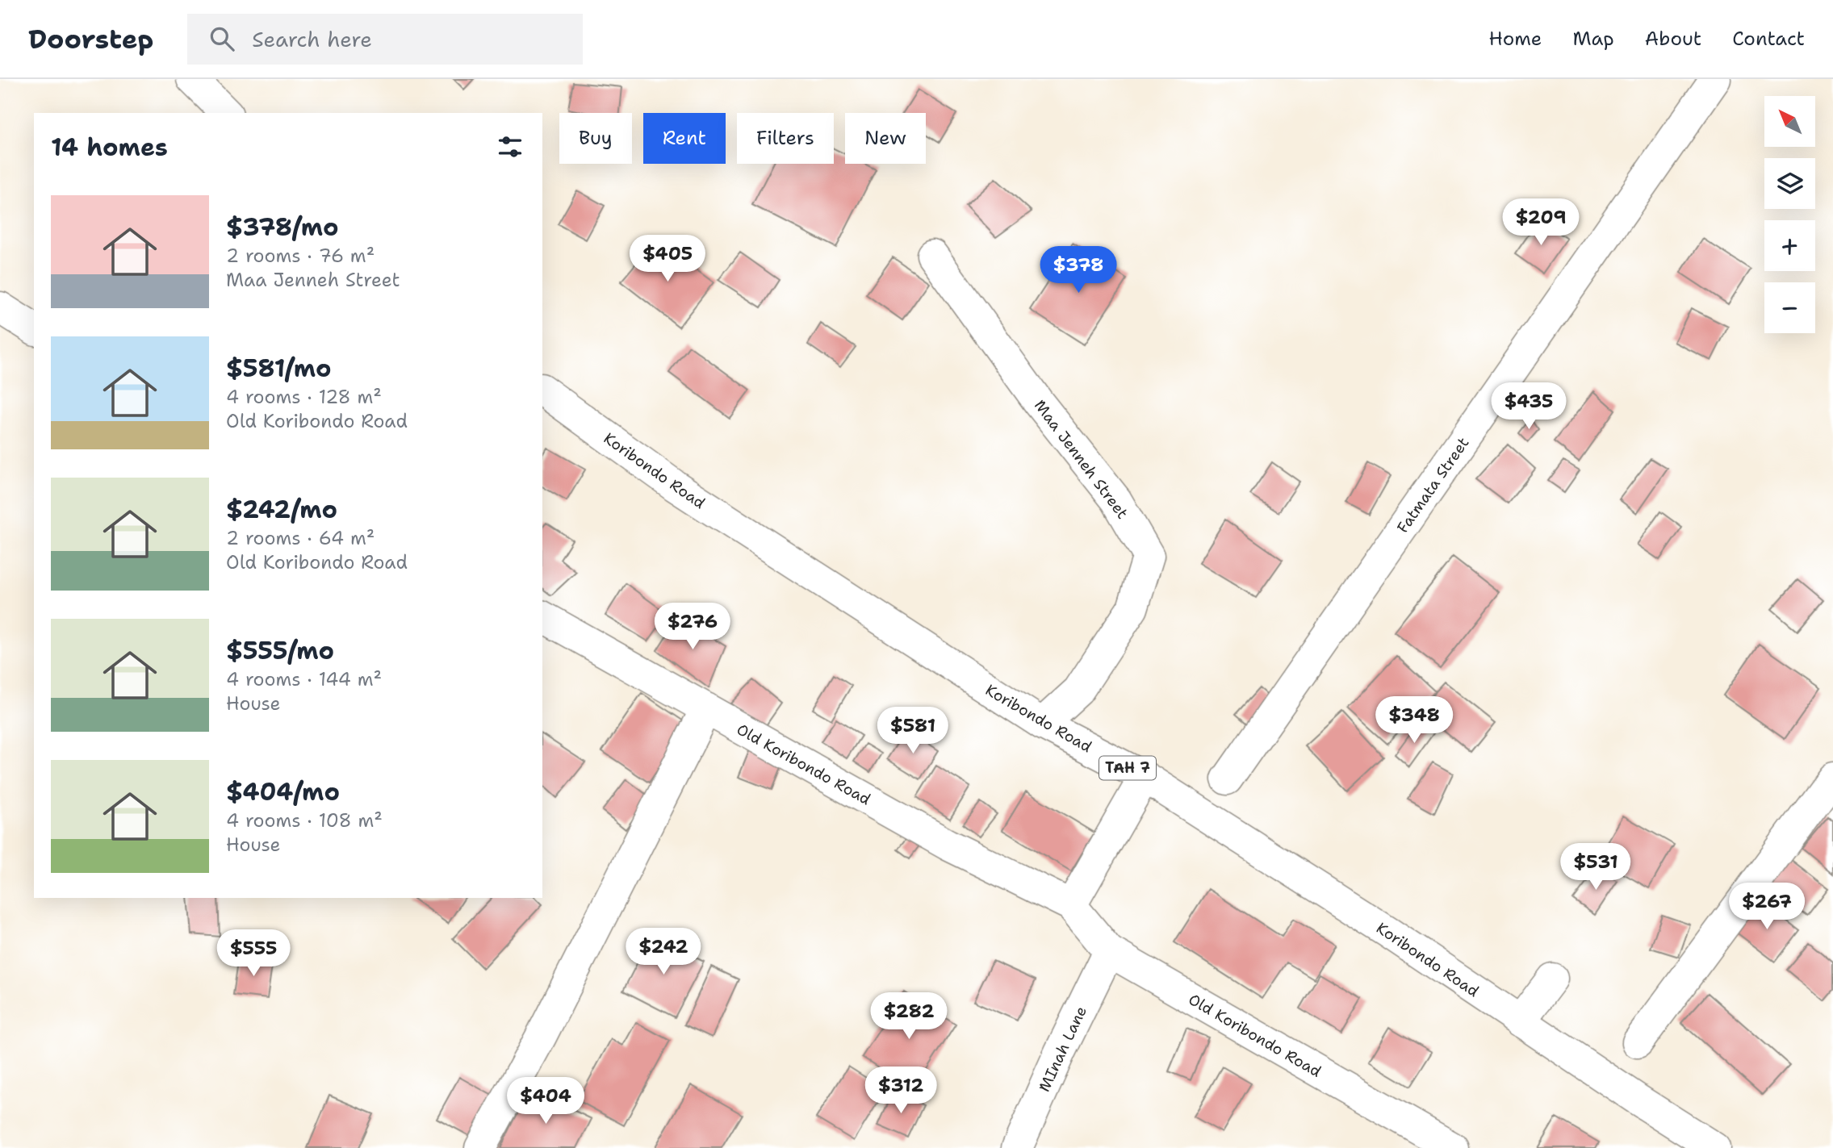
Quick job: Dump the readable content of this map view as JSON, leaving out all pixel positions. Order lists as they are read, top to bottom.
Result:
{
  "streets": {
    "main road": [
      "Maa Jenneh Street",
      "Koribondo Road",
      "Fatmata Street",
      "Old Koribondo Road",
      "TAH 7",
      "MInah Lane"
    ]
  },
  "crossings": [
    ["Maa Jenneh Street", "Koribondo Road"],
    ["Old Koribondo Road", "MInah Lane"]
  ],
  "north": "top left",
  "page": {
    "header": "Doorstep",
    "search": "Search here",
    "nav": [
      "Home",
      "Map",
      "About",
      "Contact"
    ],
    "map_buttons": ["+", "−"],
    "chip": [
      "Buy",
      "Rent",
      "Filters",
      "New"
    ],
    "heading": "14 homes",
    "list": [
      {
        "name": "$378/mo",
        "note": "2 rooms · 76 m² · Maa Jenneh Street"
      },
      {
        "name": "$581/mo",
        "note": "4 rooms · 128 m² · Old Koribondo Road"
      },
      {
        "name": "$242/mo",
        "note": "2 rooms · 64 m² · Old Koribondo Road"
      },
      {
        "name": "$555/mo",
        "note": "4 rooms · 144 m² · House"
      },
      {
        "name": "$404/mo",
        "note": "4 rooms · 108 m² · House"
      }
    ],
    "price": [
      "$209",
      "$405",
      "$378",
      "$435",
      "$276",
      "$348",
      "$581",
      "$531",
      "$267",
      "$242",
      "$555",
      "$282",
      "$312",
      "$404"
    ]
  }
}
